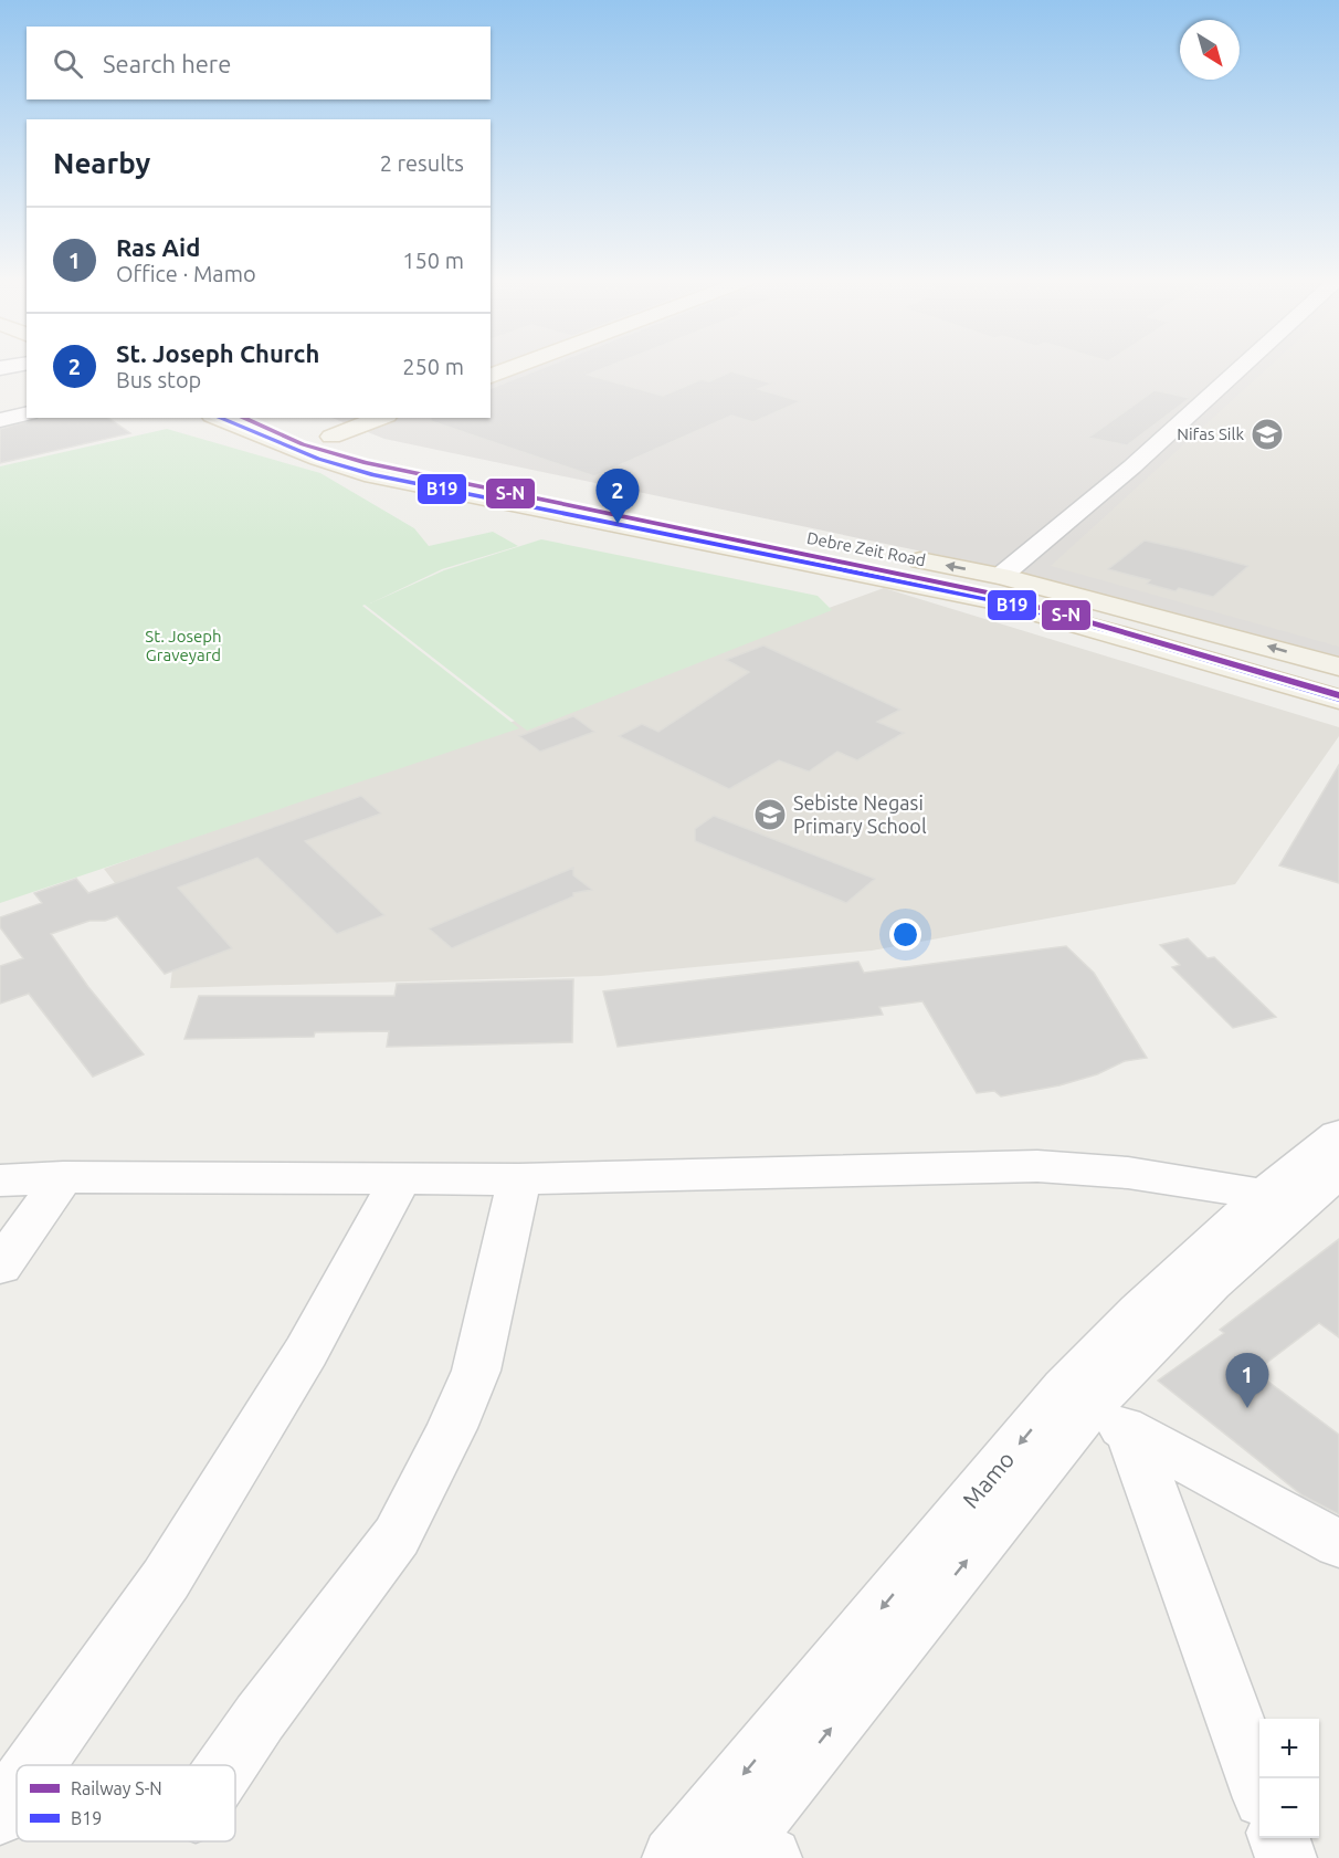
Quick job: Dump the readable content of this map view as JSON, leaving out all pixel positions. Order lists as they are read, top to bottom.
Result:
{
  "streets": {
    "main road": ["Debre Zeit Road"],
    "street": ["Mamo"]
  },
  "parks": ["St. Joseph Graveyard"],
  "places": {
    "school or university": ["Nifas Silk", "Sebiste Negasi Primary School"]
  },
  "lines": ["rail line S-N", "transit line B19"],
  "legend": ["Railway S-N", "B19"],
  "north": "bottom right",
  "page": {
    "search": "Search here",
    "heading": ["Nearby", "2 results"],
    "list": [
      {
        "mark": "1",
        "name": "Ras Aid",
        "note": "Office · Mamo",
        "value": "150 m"
      },
      {
        "mark": "2",
        "name": "St. Joseph Church",
        "note": "Bus stop",
        "value": "250 m"
      }
    ],
    "pins": ["2", "1"],
    "map_buttons": ["+", "−"]
  }
}
